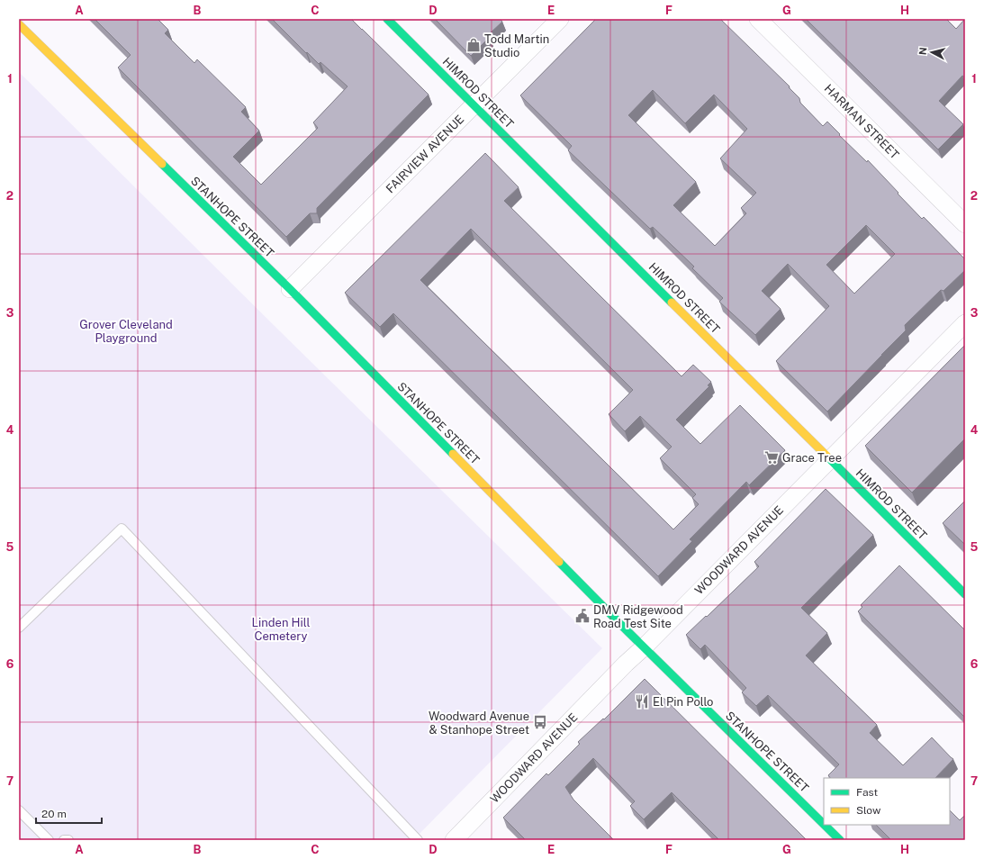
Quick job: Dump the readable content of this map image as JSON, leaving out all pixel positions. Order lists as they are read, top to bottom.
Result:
{
  "streets": {
    "street": [
      "HIMROD STREET",
      "HARMAN STREET",
      "FAIRVIEW AVENUE",
      "STANHOPE STREET",
      "WOODWARD AVENUE"
    ]
  },
  "crossings": [
    ["HIMROD STREET", "FAIRVIEW AVENUE"],
    ["HIMROD STREET", "WOODWARD AVENUE"],
    ["FAIRVIEW AVENUE", "STANHOPE STREET"],
    ["STANHOPE STREET", "WOODWARD AVENUE"]
  ],
  "parks": ["Grover Cleveland Playground", "Linden Hill Cemetery"],
  "places": {
    "shop": ["Todd Martin Studio"],
    "supermarket": ["Grace Tree"],
    "public building": ["DMV Ridgewood Road Test Site"],
    "restaurant": ["El Pin Pollo"],
    "bus stop": ["Woodward Avenue & Stanhope Street"]
  },
  "legend": ["Fast", "Slow"],
  "scale_bar": "20 m",
  "north": "left",
  "grid": {
    "columns": [
      "A",
      "B",
      "C",
      "D",
      "E",
      "F",
      "G",
      "H"
    ],
    "rows": [
      "1",
      "2",
      "3",
      "4",
      "5",
      "6",
      "7"
    ]
  }
}
